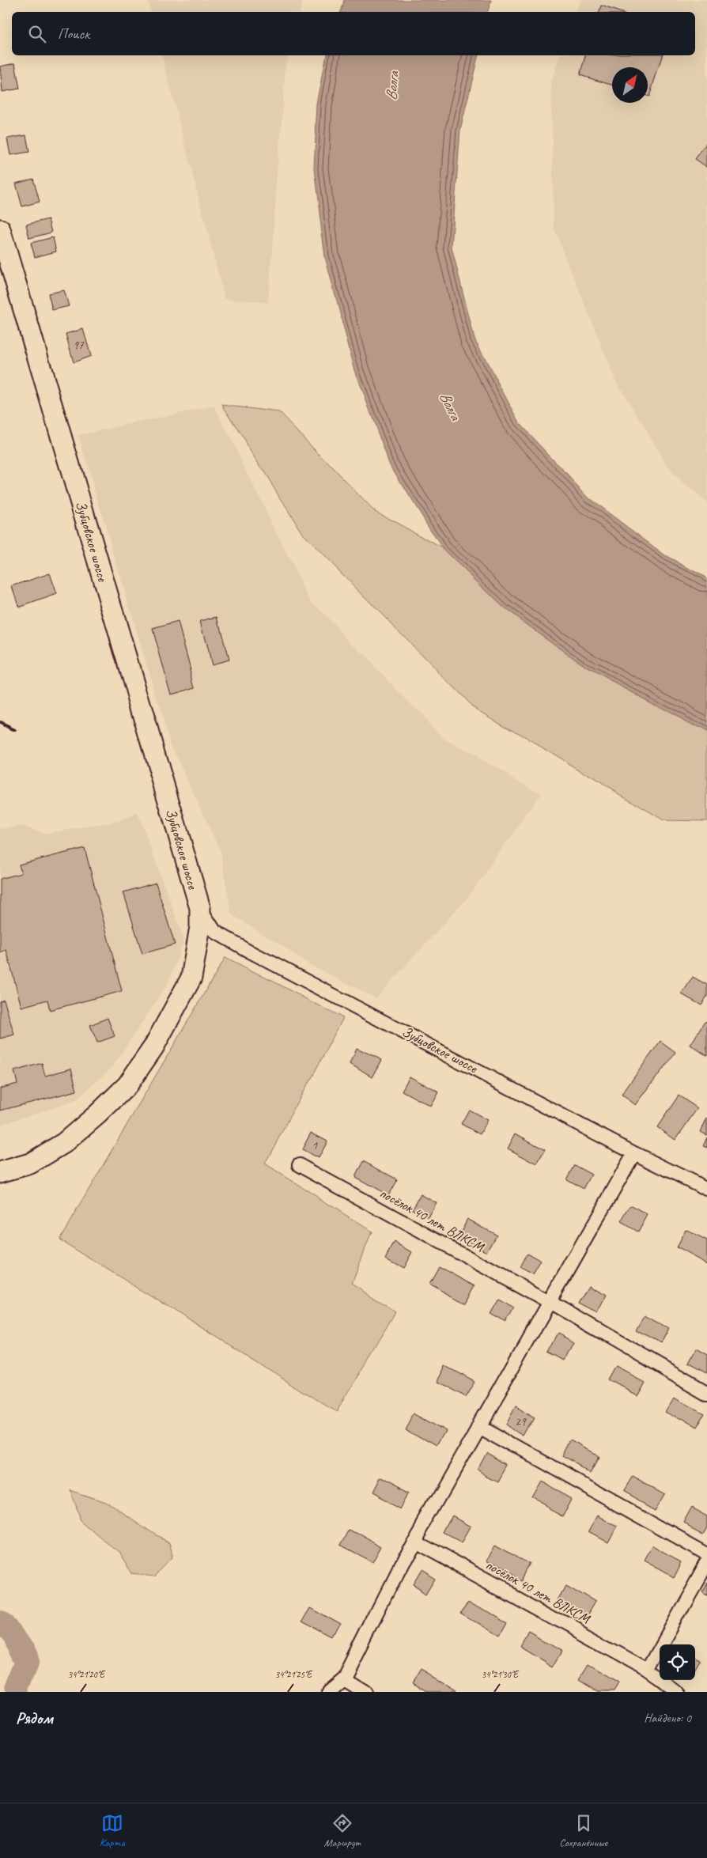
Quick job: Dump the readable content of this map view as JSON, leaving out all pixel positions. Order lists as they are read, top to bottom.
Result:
{
  "streets": {
    "main road": ["Зубцовское шоссе"],
    "street": ["посёлок 40 лет ВЛКСМ"]
  },
  "water": ["Волга"],
  "house_numbers": ["97", "1", "29"],
  "north": "top right",
  "page": {
    "search": "Поиск",
    "heading": ["Рядом", "Найдено: 0"],
    "nav": ["Карта", "Маршрут", "Сохранённые"]
  },
  "coordinates": ["34°21'20\"E", "34°21'25\"E", "34°21'30\"E"]
}
